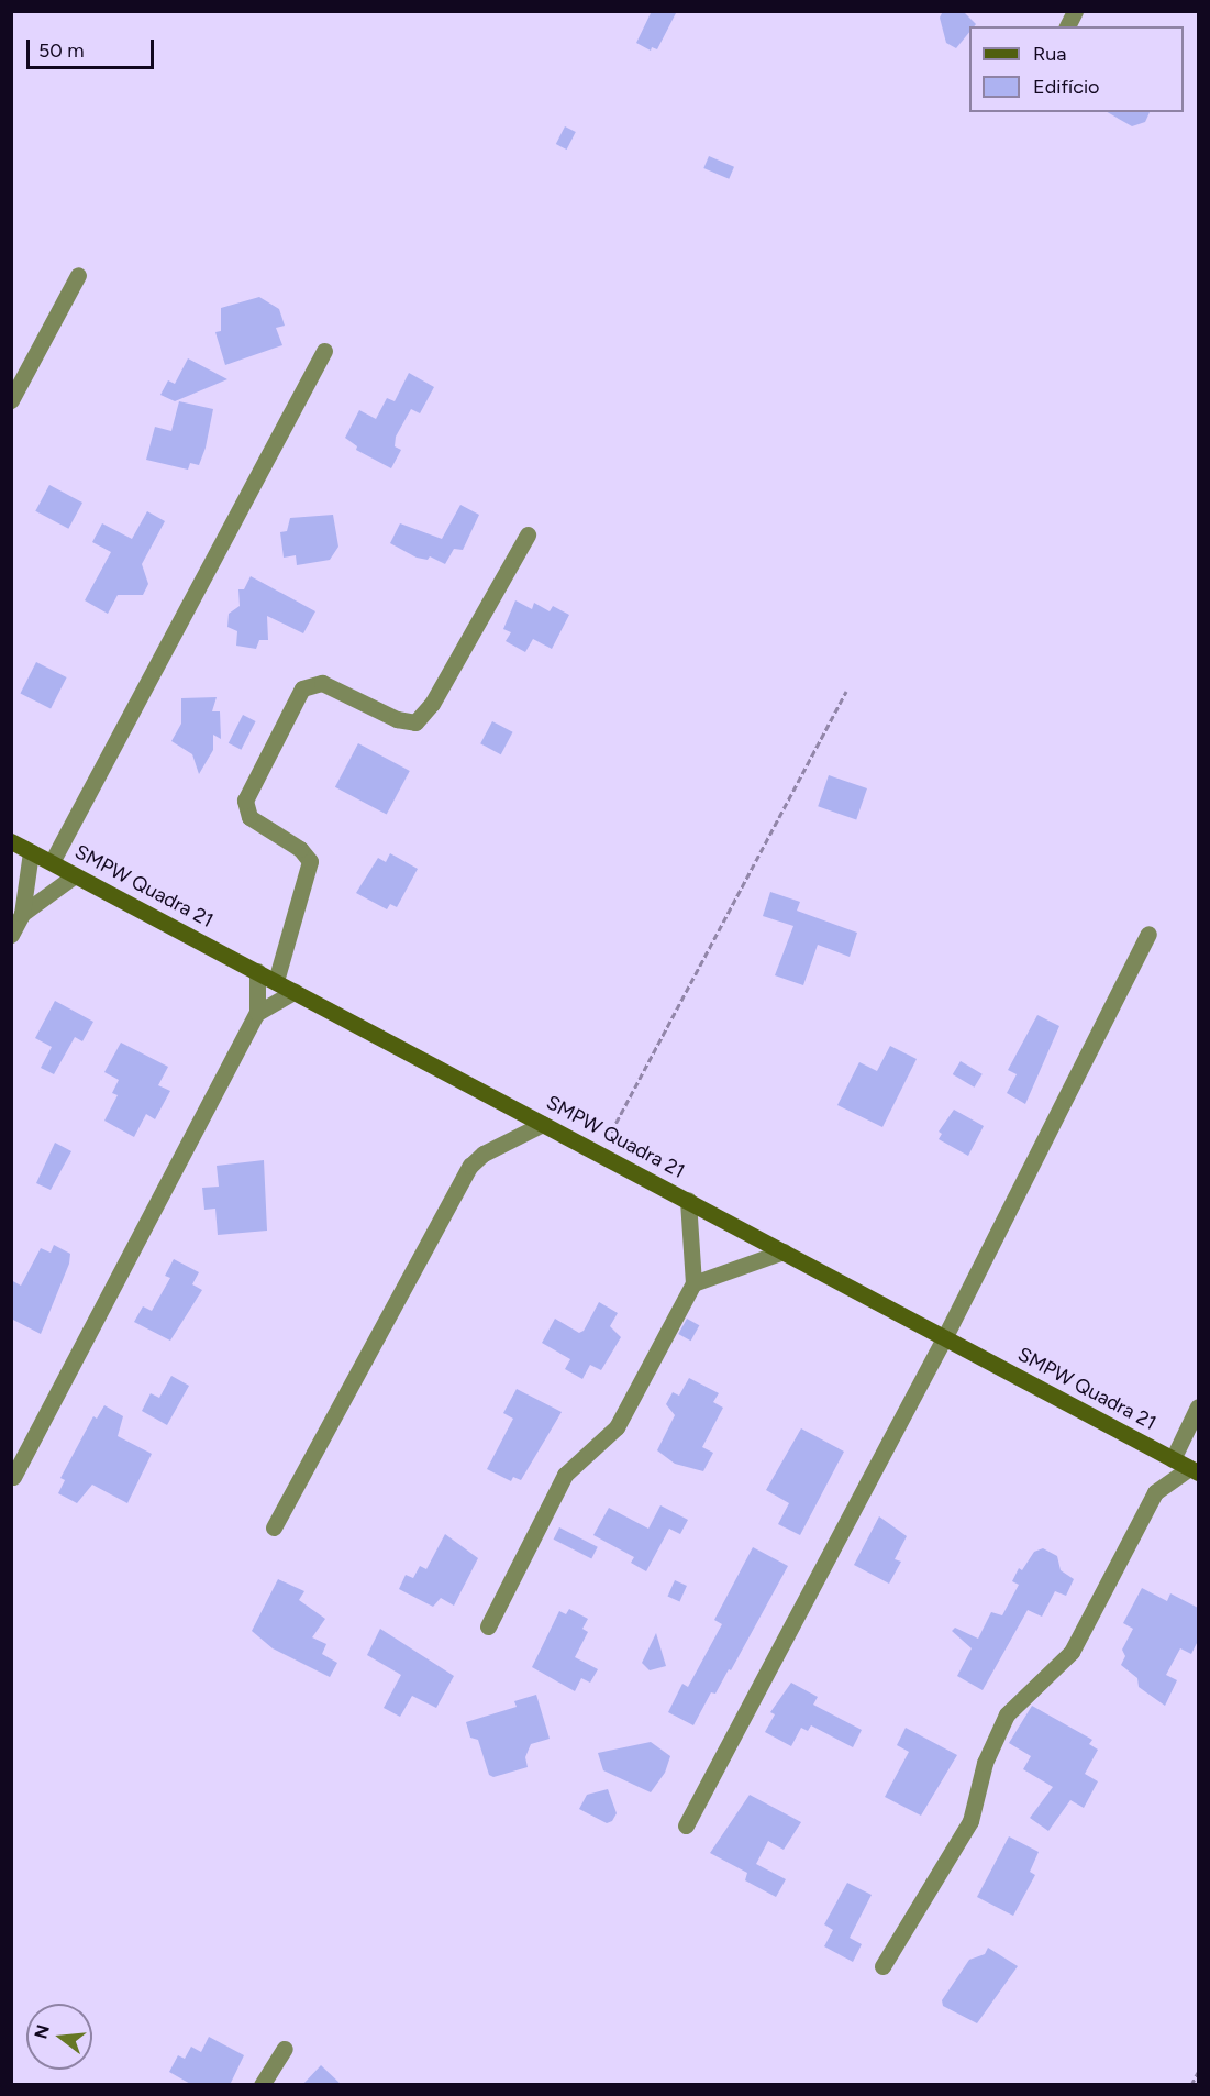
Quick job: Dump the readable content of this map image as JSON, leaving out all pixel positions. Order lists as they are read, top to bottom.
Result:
{
  "streets": {
    "street": ["SMPW Quadra 21"]
  },
  "legend": ["Rua", "Edifício"],
  "scale_bar": "50 m",
  "north": "left"
}
